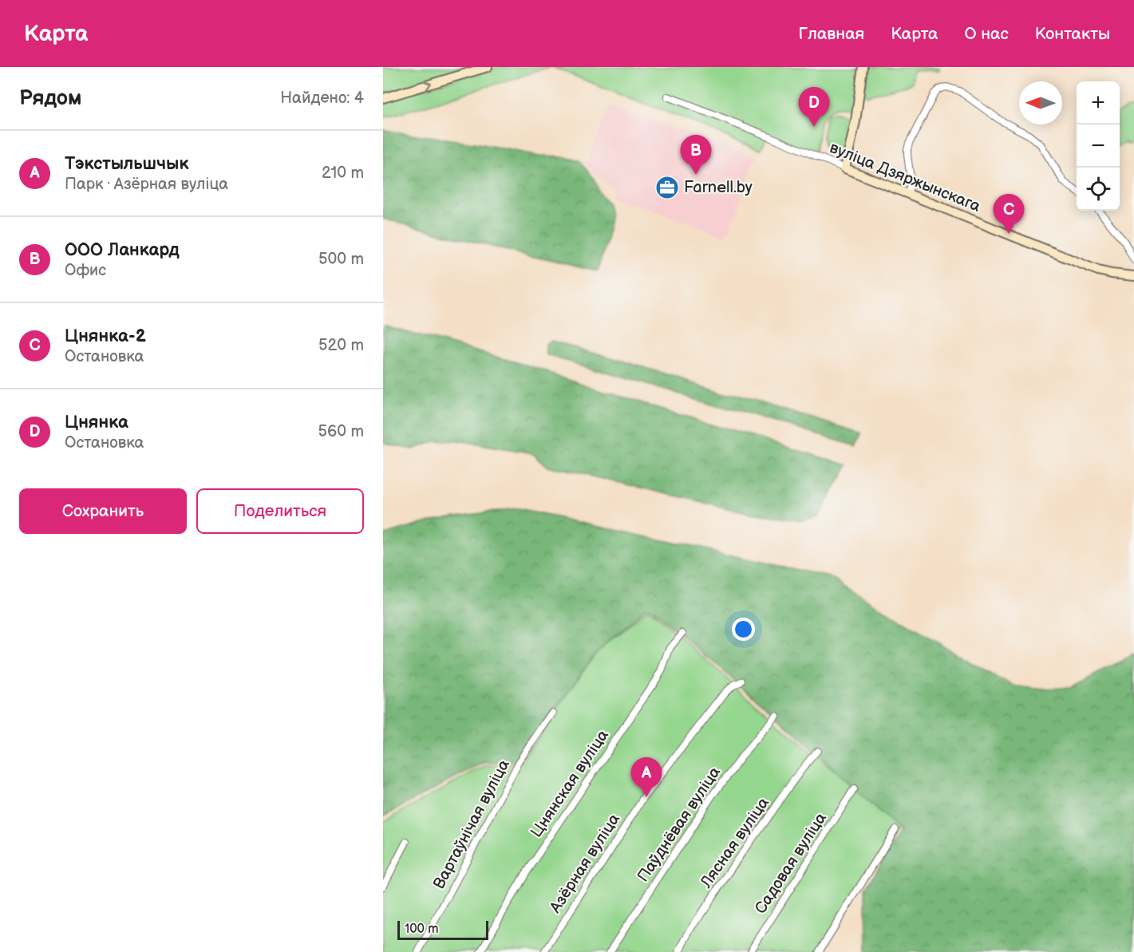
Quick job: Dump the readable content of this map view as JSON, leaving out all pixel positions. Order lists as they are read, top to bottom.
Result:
{
  "streets": {
    "main road": ["вуліца Дзяржынскага"],
    "street": [
      "Цнянская вуліца",
      "Вартаўнічая вуліца",
      "Паўднёвая вуліца",
      "Лясная вуліца",
      "Азёрная вуліца",
      "Садовая вуліца"
    ]
  },
  "places": {
    "office": ["Farnell.by"]
  },
  "scale_bar": "100 m",
  "north": "left",
  "page": {
    "header": "Карта",
    "nav": [
      "Главная",
      "Карта",
      "О нас",
      "Контакты"
    ],
    "heading": ["Рядом", "Найдено: 4"],
    "map_buttons": ["+", "−"],
    "pins": [
      "D",
      "B",
      "C",
      "A"
    ],
    "list": [
      {
        "mark": "A",
        "name": "Тэкстыльшчык",
        "note": "Парк · Азёрная вуліца",
        "value": "210 m"
      },
      {
        "mark": "B",
        "name": "ООО Ланкард",
        "note": "Офис",
        "value": "500 m"
      },
      {
        "mark": "C",
        "name": "Цнянка-2",
        "note": "Остановка",
        "value": "520 m"
      },
      {
        "mark": "D",
        "name": "Цнянка",
        "note": "Остановка",
        "value": "560 m"
      }
    ],
    "buttons": ["Сохранить", "Поделиться"],
    "scale": "100 m"
  }
}
